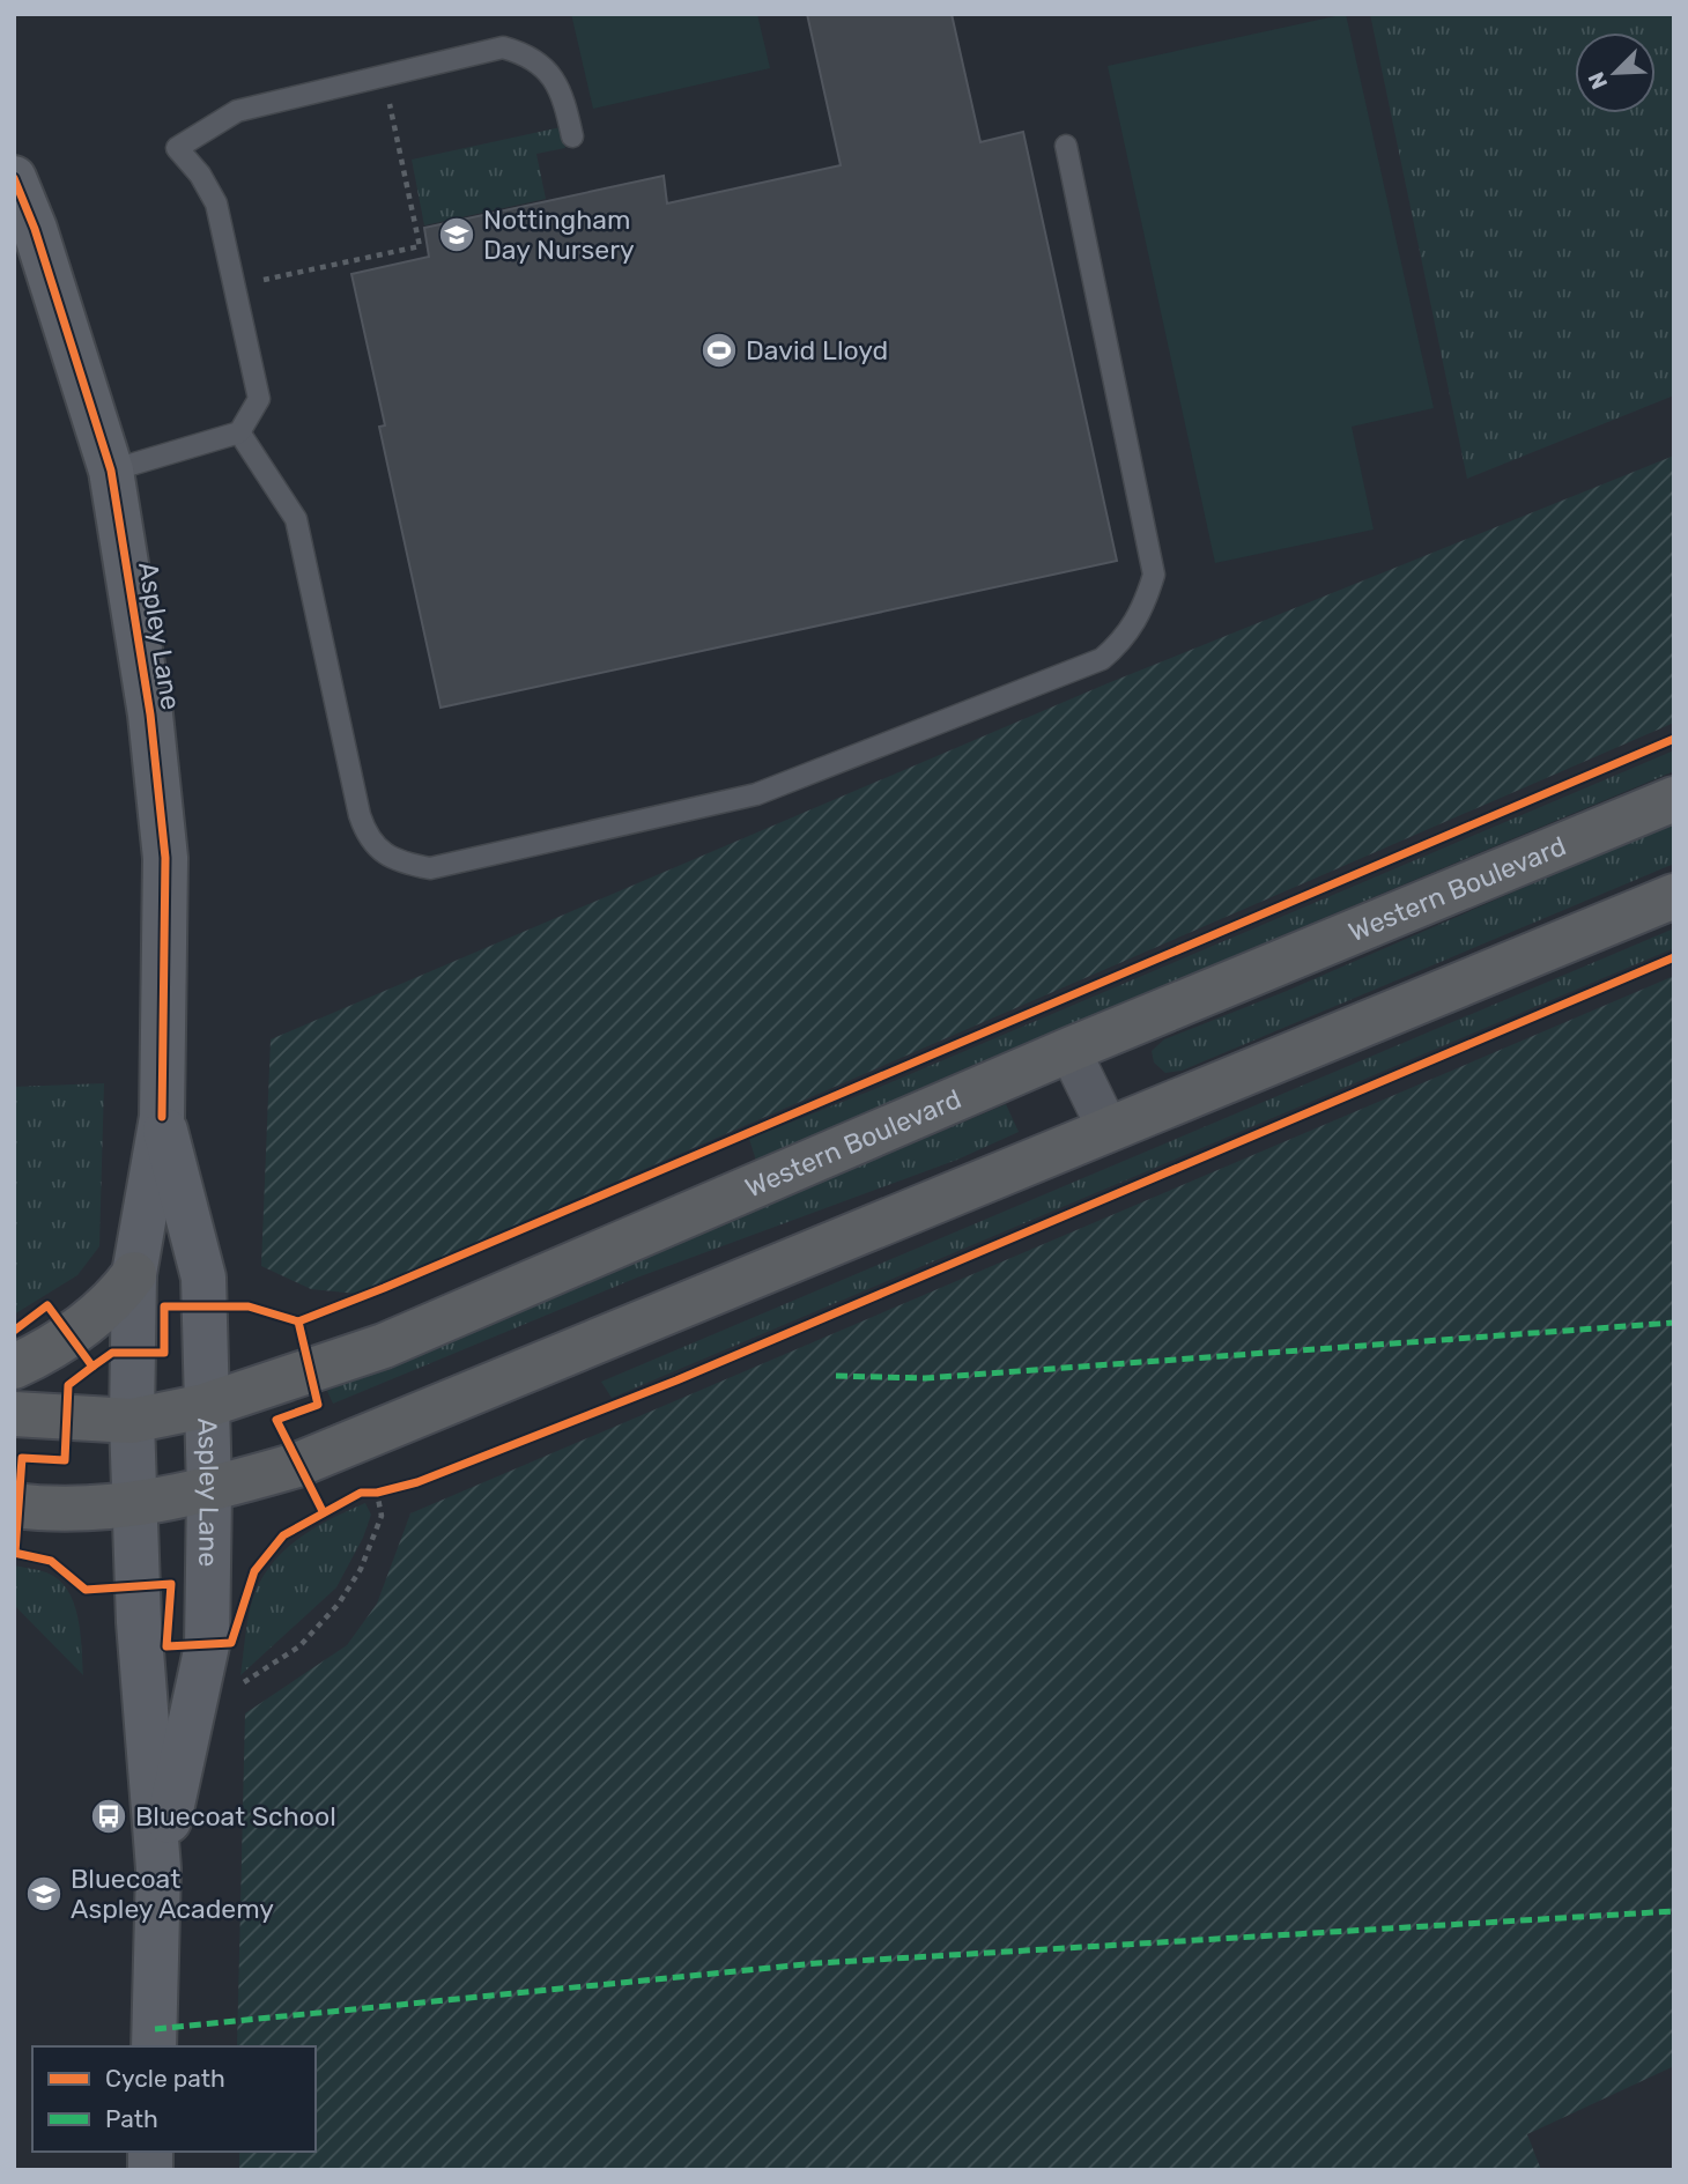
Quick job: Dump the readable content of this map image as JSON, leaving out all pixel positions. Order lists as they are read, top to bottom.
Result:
{
  "streets": {
    "highway": ["Western Boulevard"],
    "main road": ["Aspley Lane"]
  },
  "crossings": [
    ["Aspley Lane", "Western Boulevard"]
  ],
  "places": {
    "school or university": ["Nottingham Day Nursery", "Bluecoat Aspley Academy"],
    "sports": ["David Lloyd"],
    "bus stop": ["Bluecoat School"]
  },
  "legend": ["Cycle path", "Path"],
  "north": "bottom left"
}
